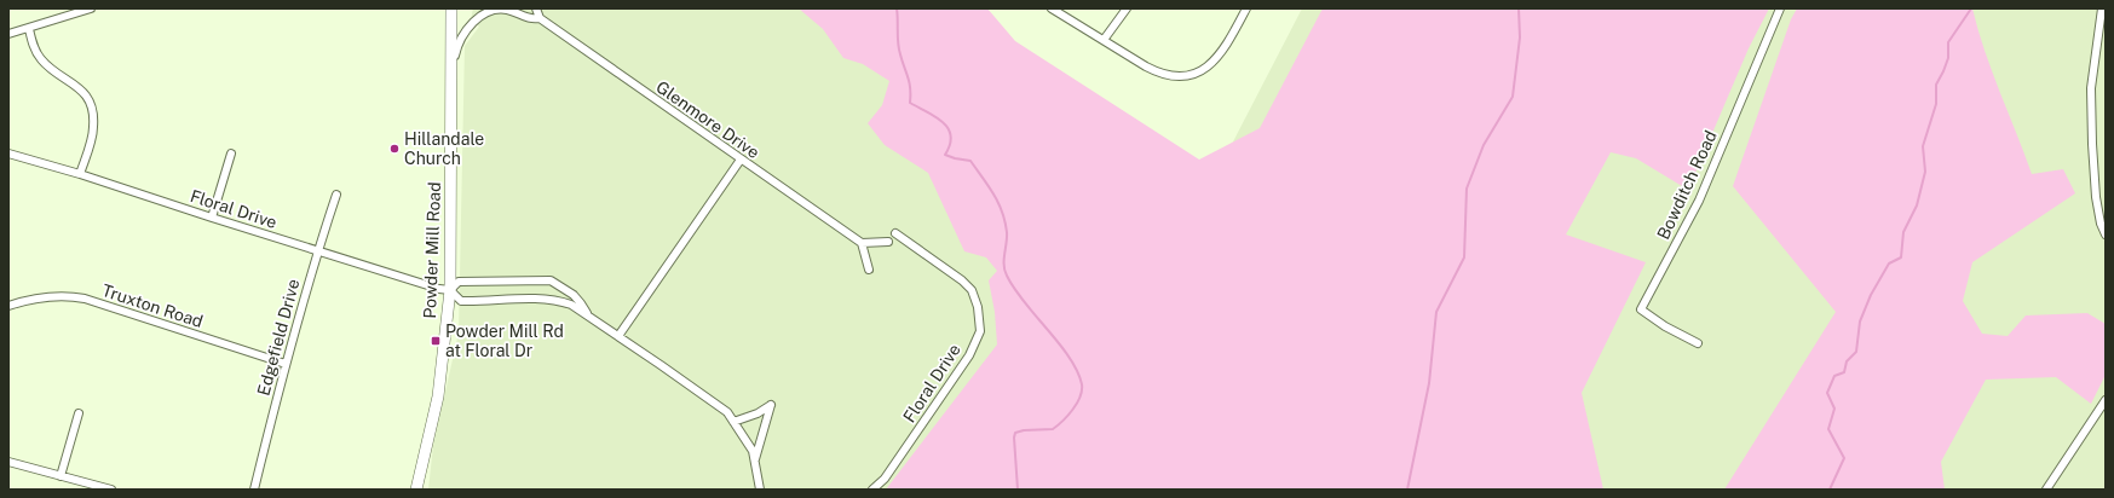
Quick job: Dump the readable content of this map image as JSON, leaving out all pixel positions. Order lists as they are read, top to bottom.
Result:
{
  "streets": {
    "main road": ["Powder Mill Road"],
    "street": [
      "Glenmore Drive",
      "Bowditch Road",
      "Floral Drive",
      "Truxton Road",
      "Edgefield Drive"
    ]
  },
  "crossings": [
    ["Floral Drive", "Powder Mill Road"],
    ["Floral Drive", "Edgefield Drive"],
    ["Truxton Road", "Edgefield Drive"]
  ],
  "places": {
    "other": ["Hillandale Church"],
    "transit": ["Powder Mill Rd at Floral Dr"]
  }
}
